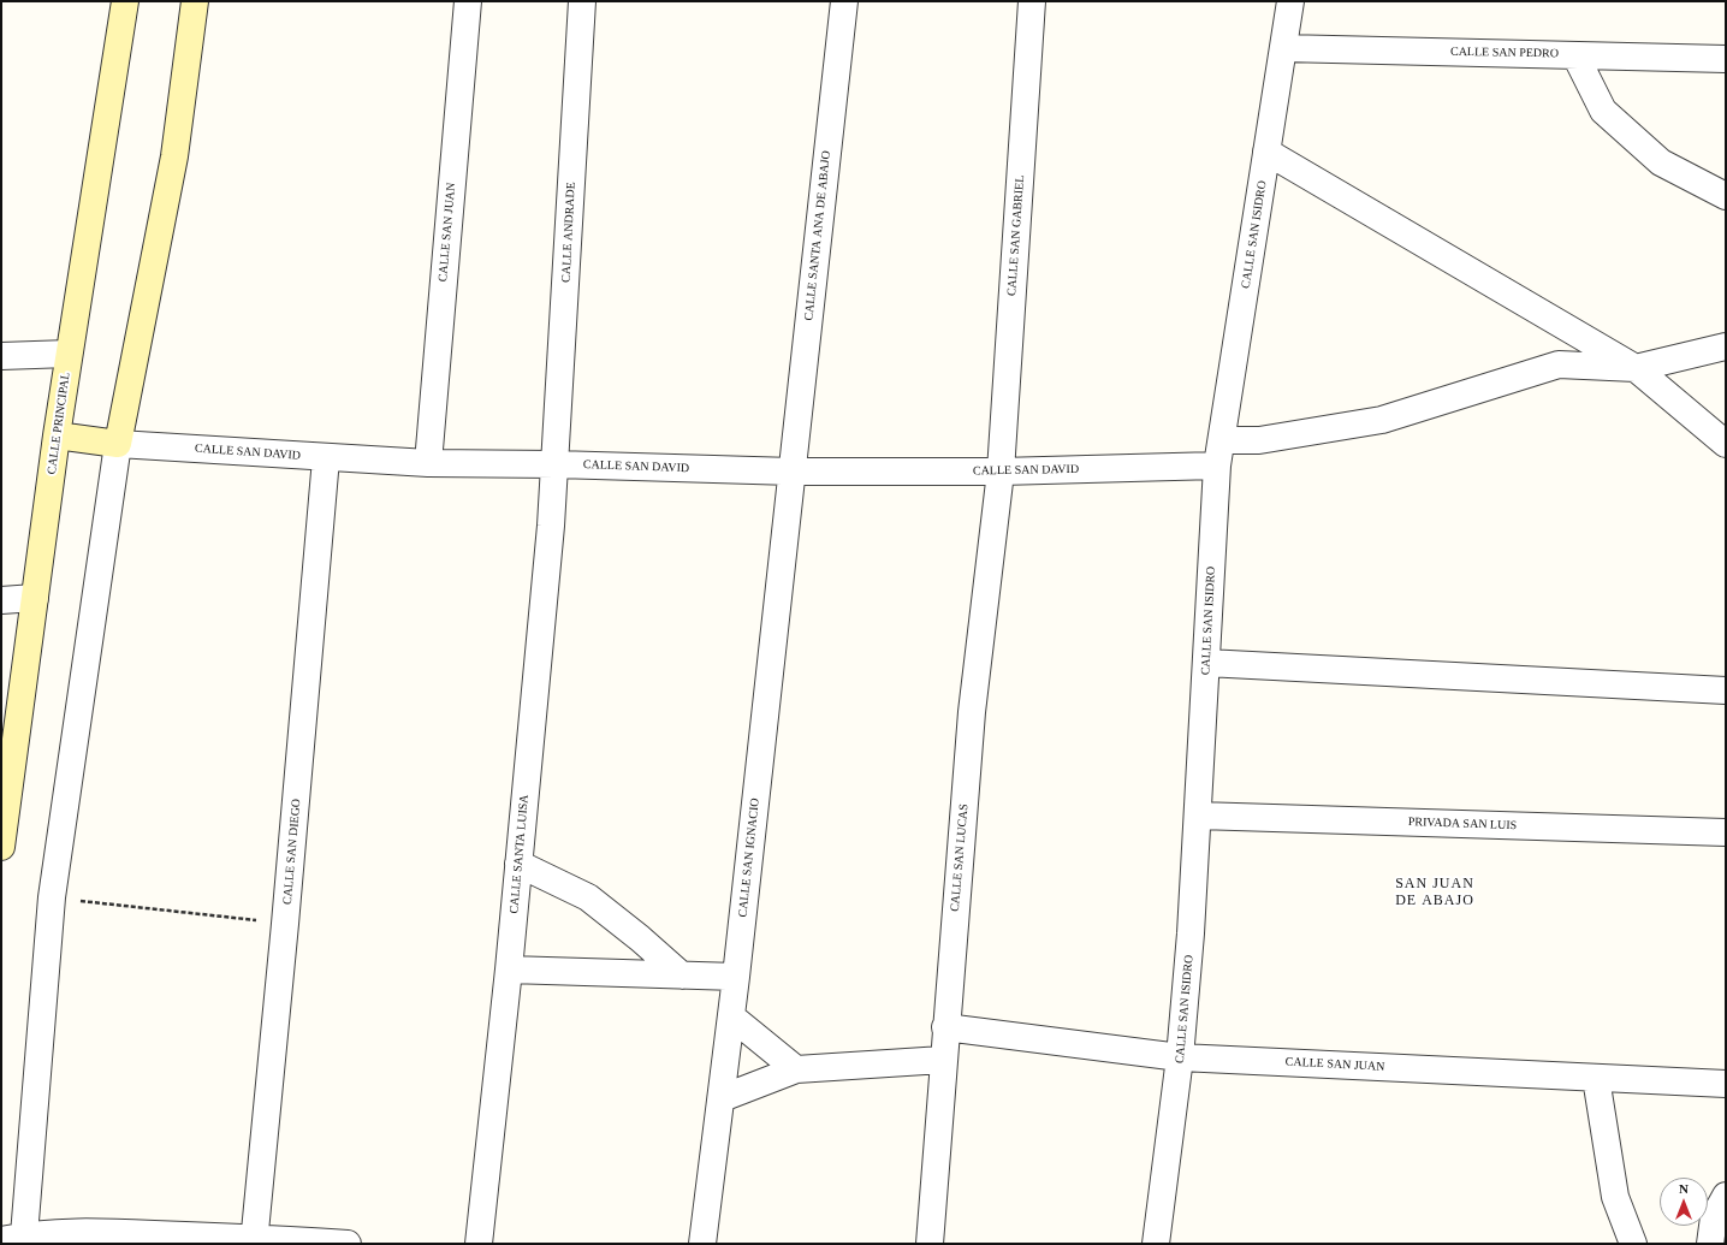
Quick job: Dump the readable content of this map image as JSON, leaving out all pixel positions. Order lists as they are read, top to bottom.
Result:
{
  "streets": {
    "street": [
      "CALLE SAN PEDRO",
      "CALLE SAN JUAN",
      "CALLE ANDRADE",
      "CALLE SAN ISIDRO",
      "CALLE SANTA ANA DE ABAJO",
      "CALLE SAN GABRIEL",
      "CALLE PRINCIPAL",
      "CALLE SAN DAVID",
      "PRIVADA SAN LUIS",
      "CALLE SAN DIEGO",
      "CALLE SANTA LUISA",
      "CALLE SAN IGNACIO",
      "CALLE SAN LUCAS"
    ]
  },
  "crossings": [
    ["CALLE SAN PEDRO", "CALLE SAN ISIDRO"],
    ["CALLE SAN JUAN", "CALLE SAN ISIDRO"],
    ["CALLE SAN JUAN", "CALLE SAN DAVID"],
    ["CALLE SAN JUAN", "CALLE SAN LUCAS"],
    ["CALLE ANDRADE", "CALLE SAN DAVID"],
    ["CALLE ANDRADE", "CALLE SANTA LUISA"],
    ["CALLE SAN ISIDRO", "CALLE SAN DAVID"],
    ["CALLE SAN ISIDRO", "PRIVADA SAN LUIS"],
    ["CALLE SANTA ANA DE ABAJO", "CALLE SAN DAVID"],
    ["CALLE SANTA ANA DE ABAJO", "CALLE SAN IGNACIO"],
    ["CALLE SAN GABRIEL", "CALLE SAN DAVID"],
    ["CALLE SAN GABRIEL", "CALLE SAN LUCAS"],
    ["CALLE PRINCIPAL", "CALLE SAN DAVID"],
    ["CALLE SAN DAVID", "CALLE SAN DIEGO"],
    ["CALLE SAN DAVID", "CALLE SANTA LUISA"],
    ["CALLE SAN DAVID", "CALLE SAN IGNACIO"],
    ["CALLE SAN DAVID", "CALLE SAN LUCAS"]
  ],
  "districts": ["SAN JUAN DE ABAJO"],
  "north": "top"
}
